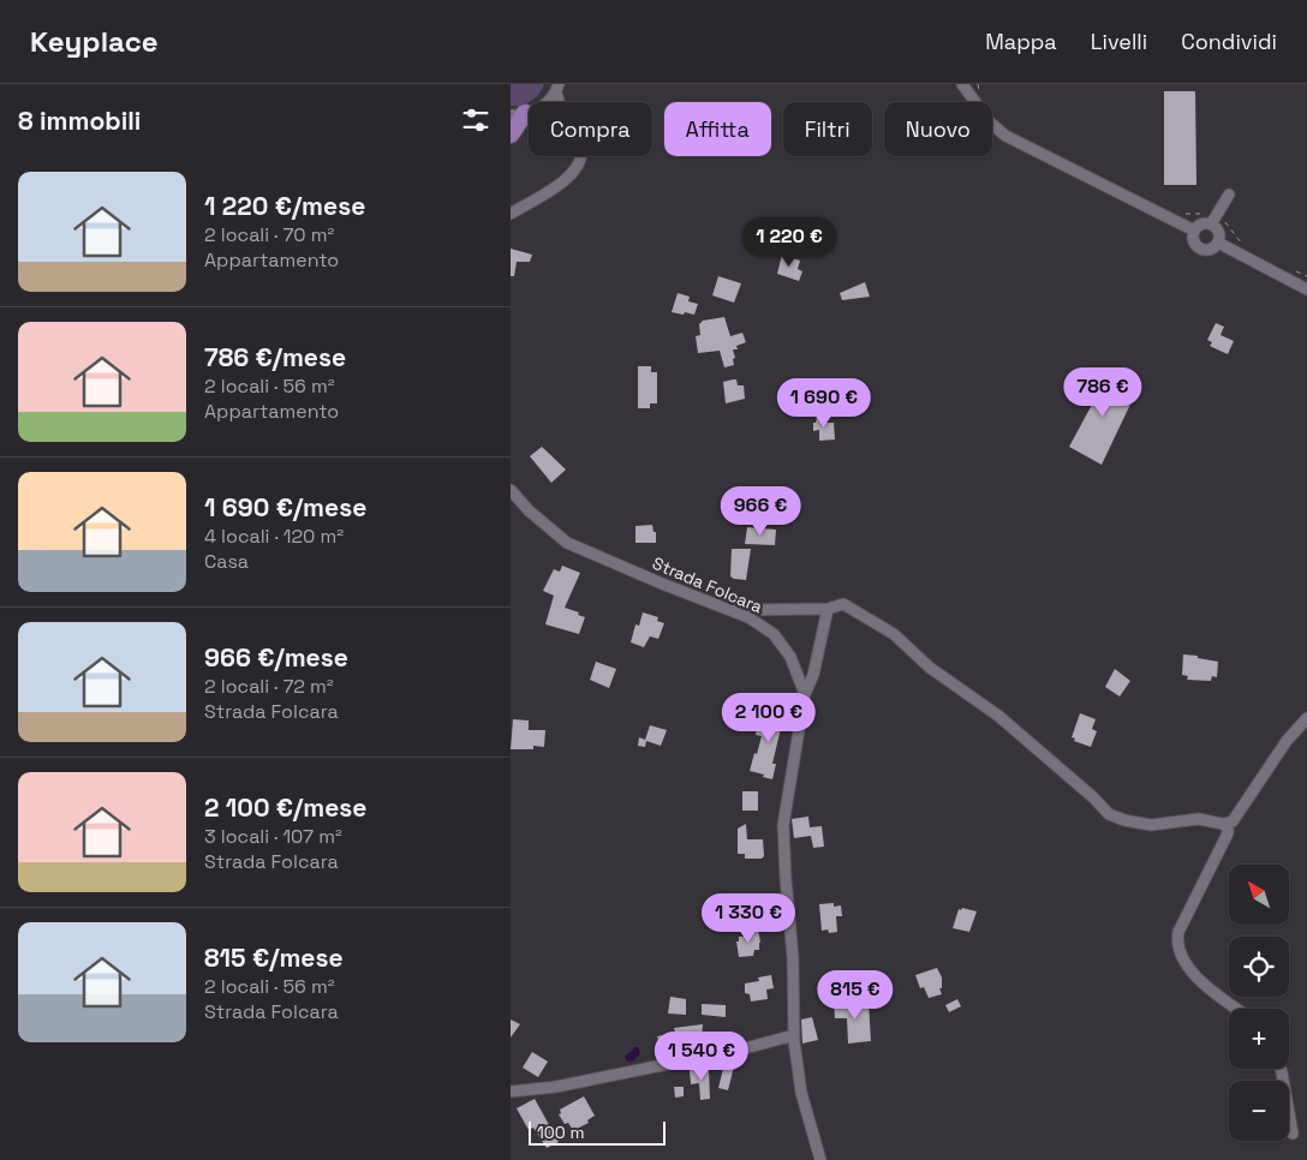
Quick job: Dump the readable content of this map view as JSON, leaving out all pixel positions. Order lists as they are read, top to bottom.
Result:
{
  "streets": {
    "street": ["Strada Folcara"]
  },
  "scale_bar": "100 m",
  "north": "top left",
  "page": {
    "header": "Keyplace",
    "nav": ["Mappa", "Livelli", "Condividi"],
    "heading": "8 immobili",
    "chip": [
      "Compra",
      "Affitta",
      "Filtri",
      "Nuovo"
    ],
    "list": [
      {
        "name": "1 220 €/mese",
        "note": "2 locali · 70 m² · Appartamento"
      },
      {
        "name": "786 €/mese",
        "note": "2 locali · 56 m² · Appartamento"
      },
      {
        "name": "1 690 €/mese",
        "note": "4 locali · 120 m² · Casa"
      },
      {
        "name": "966 €/mese",
        "note": "2 locali · 72 m² · Strada Folcara"
      },
      {
        "name": "2 100 €/mese",
        "note": "3 locali · 107 m² · Strada Folcara"
      },
      {
        "name": "815 €/mese",
        "note": "2 locali · 56 m² · Strada Folcara"
      }
    ],
    "price": [
      "1 220 €",
      "786 €",
      "1 690 €",
      "966 €",
      "2 100 €",
      "1 330 €",
      "815 €",
      "1 540 €"
    ],
    "map_buttons": ["+", "−"],
    "scale": "100 m"
  }
}
